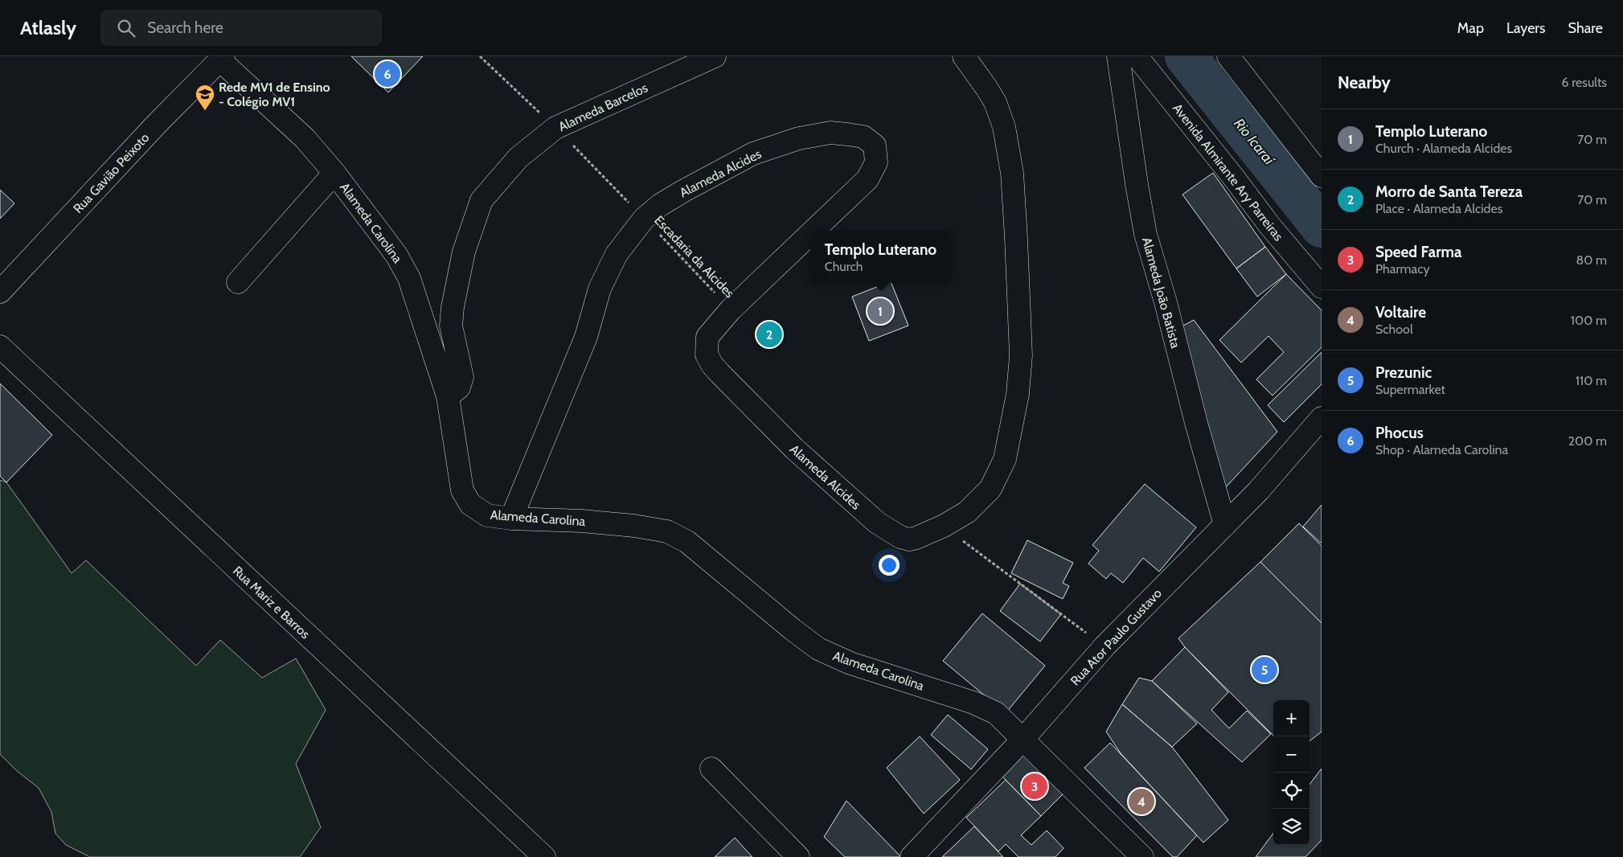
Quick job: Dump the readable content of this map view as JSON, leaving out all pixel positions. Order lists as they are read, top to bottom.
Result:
{
  "streets": {
    "street": [
      "Alameda Barcelos",
      "Avenida Almirante Ary Parreiras",
      "Rua Gavião Peixoto",
      "Alameda Alcides",
      "Alameda Carolina",
      "Alameda João Batista",
      "Rua Mariz e Barros",
      "Rua Ator Paulo Gustavo"
    ],
    "path": ["Escadaria da Alcides"]
  },
  "crossings": [
    ["Alameda Barcelos", "Alameda Carolina"],
    ["Alameda Barcelos", "Escadaria da Alcides"],
    ["Rua Gavião Peixoto", "Alameda Carolina"],
    ["Alameda Alcides", "Alameda Carolina"],
    ["Alameda Alcides", "Escadaria da Alcides"],
    ["Alameda Carolina", "Rua Ator Paulo Gustavo"],
    ["Alameda João Batista", "Rua Ator Paulo Gustavo"]
  ],
  "water": ["Rio Icaraí"],
  "places": {
    "school or university": ["Rede MV1 de Ensino - Colégio MV1"]
  },
  "page": {
    "header": "Atlasly",
    "search": "Search here",
    "nav": ["Map", "Layers", "Share"],
    "heading": ["Nearby", "6 results"],
    "pins": [
      "6",
      "1",
      "2",
      "5",
      "3",
      "4"
    ],
    "list": [
      {
        "mark": "1",
        "name": "Templo Luterano",
        "note": "Church · Alameda Alcides",
        "value": "70 m"
      },
      {
        "mark": "2",
        "name": "Morro de Santa Tereza",
        "note": "Place · Alameda Alcides",
        "value": "70 m"
      },
      {
        "mark": "3",
        "name": "Speed Farma",
        "note": "Pharmacy",
        "value": "80 m"
      },
      {
        "mark": "4",
        "name": "Voltaire",
        "note": "School",
        "value": "100 m"
      },
      {
        "mark": "5",
        "name": "Prezunic",
        "note": "Supermarket",
        "value": "110 m"
      },
      {
        "mark": "6",
        "name": "Phocus",
        "note": "Shop · Alameda Carolina",
        "value": "200 m"
      }
    ],
    "popup": ["Templo Luterano", "Church"],
    "map_buttons": ["+", "−"]
  }
}
